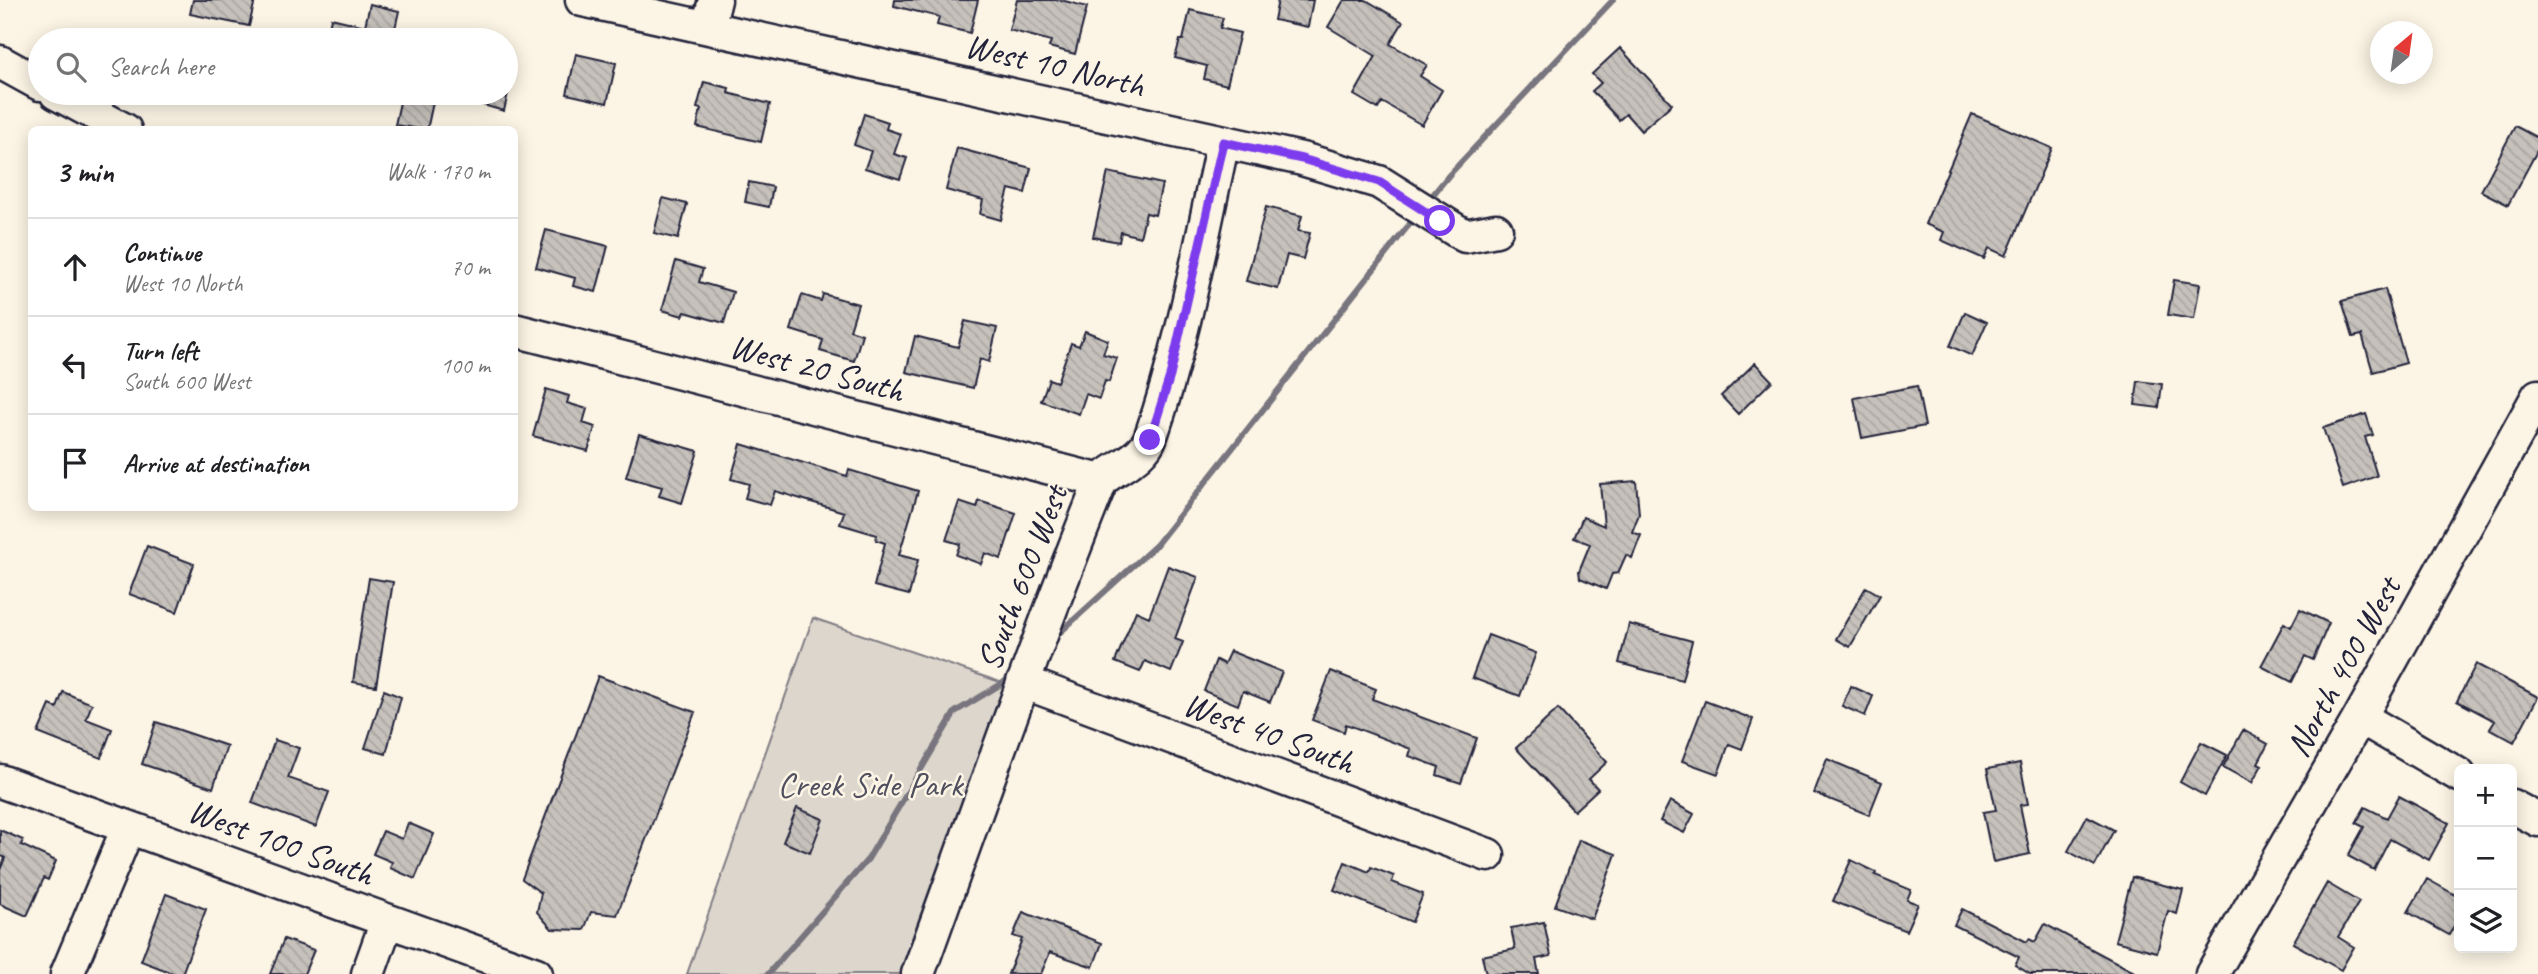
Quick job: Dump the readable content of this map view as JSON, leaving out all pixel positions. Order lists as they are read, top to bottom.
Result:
{
  "streets": {
    "street": [
      "West 10 North",
      "West 20 South",
      "South 600 West",
      "North 400 West",
      "West 40 South",
      "West 100 South"
    ]
  },
  "crossings": [
    ["West 10 North", "South 600 West"],
    ["West 20 South", "South 600 West"],
    ["South 600 West", "West 40 South"]
  ],
  "parks": ["Creek Side Park"],
  "north": "top right",
  "page": {
    "search": "Search here",
    "heading": ["3 min", "Walk · 170 m"],
    "list": [
      ["Continue", "West 10 North", "70 m"],
      ["Turn left", "South 600 West", "100 m"],
      "Arrive at destination"
    ],
    "map_buttons": ["+", "−"]
  }
}
